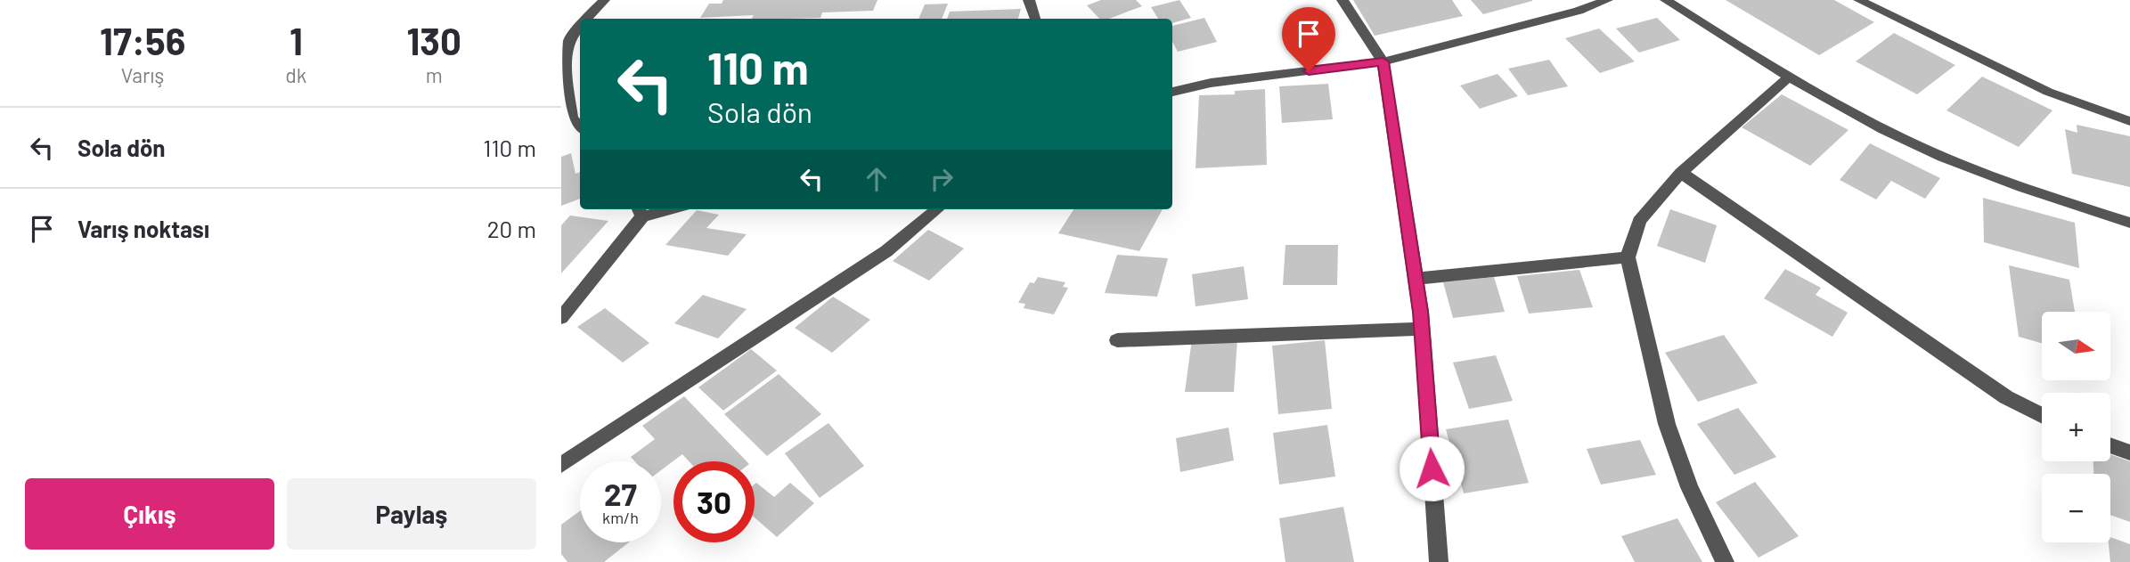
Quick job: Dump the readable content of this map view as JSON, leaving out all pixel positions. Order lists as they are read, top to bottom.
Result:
{
  "north": "right",
  "page": {
    "eta": [
      "17:56",
      "Varış",
      "1",
      "dk",
      "130",
      "m"
    ],
    "turn": ["110 m", "Sola dön"],
    "list": [
      {
        "name": "Sola dön",
        "value": "110 m"
      },
      {
        "name": "Varış noktası",
        "value": "20 m"
      }
    ],
    "map_buttons": ["+", "−"],
    "speed": "27 km/h",
    "limit": "30",
    "buttons": ["Çıkış", "Paylaş"]
  }
}
